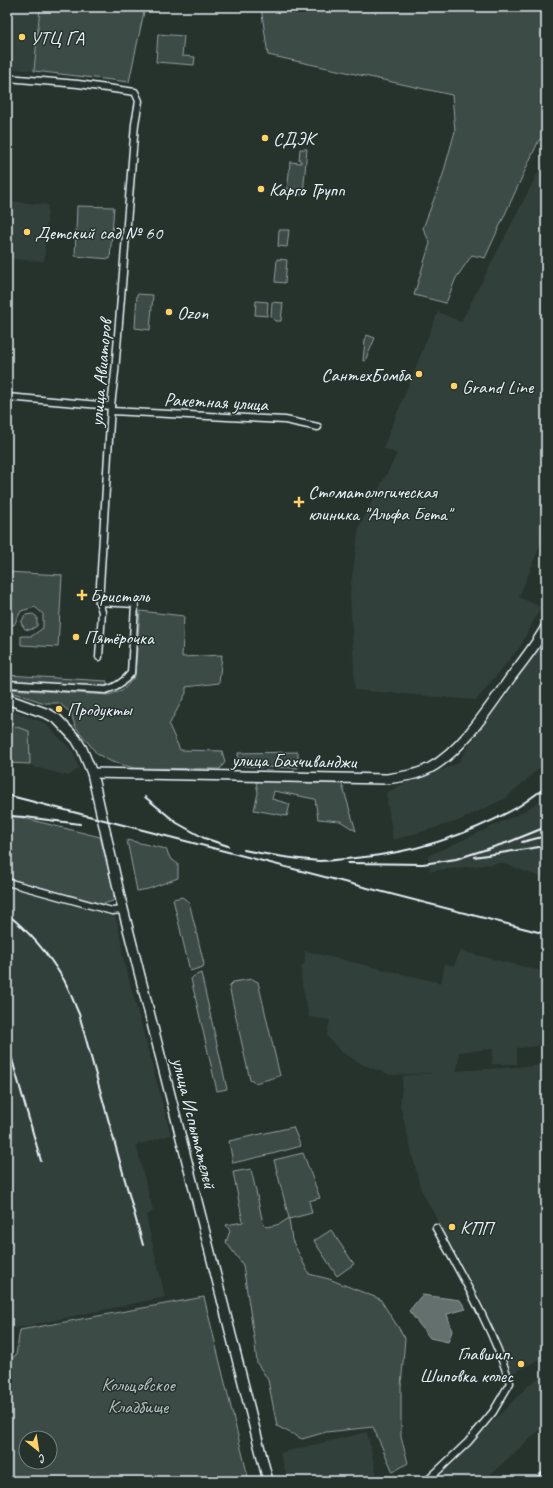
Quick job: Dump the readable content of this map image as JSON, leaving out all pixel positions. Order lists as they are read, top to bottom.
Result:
{
  "streets": {
    "main road": ["улица Бахчиванджи", "улица Испытателей"],
    "street": ["улица Авиаторов", "Ракетная улица"]
  },
  "crossings": [
    ["улица Авиаторов", "Ракетная улица"],
    ["улица Бахчиванджи", "улица Испытателей"]
  ],
  "parks": ["Кольцовское Кладбище"],
  "places": {
    "other": [
      "УТЦ ГА",
      "СДЭК",
      "Карго Групп",
      "Детский сад № 60",
      "Ozon",
      "СантехБомба",
      "Grand Line",
      "Пятёрочка",
      "Продукты",
      "КПП",
      "Главшип. Шиповка колес"
    ],
    "health": ["Стоматологическая клиника \"Альфа Бета\"", "Бристоль"]
  },
  "north": "bottom right"
}
